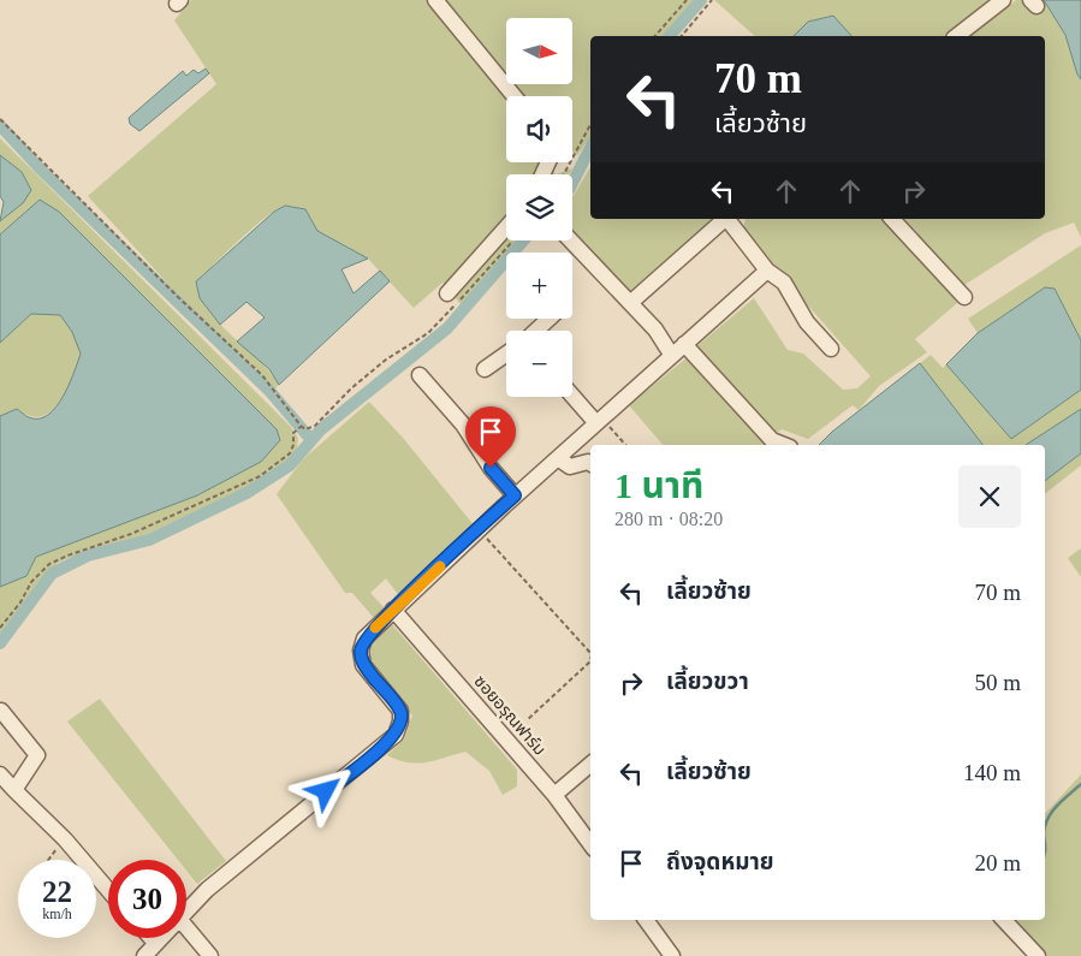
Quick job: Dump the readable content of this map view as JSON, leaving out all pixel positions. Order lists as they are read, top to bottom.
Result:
{
  "streets": {
    "street": ["ซอยอรุณฟาร์ม"]
  },
  "north": "right",
  "page": {
    "map_buttons": ["+", "−"],
    "turn": ["70 m", "เลี้ยวซ้าย"],
    "heading": ["1 นาที", "280 m · 08:20"],
    "list": [
      {
        "name": "เลี้ยวซ้าย",
        "value": "70 m"
      },
      {
        "name": "เลี้ยวขวา",
        "value": "50 m"
      },
      {
        "name": "เลี้ยวซ้าย",
        "value": "140 m"
      },
      {
        "name": "ถึงจุดหมาย",
        "value": "20 m"
      }
    ],
    "speed": "22 km/h",
    "limit": "30"
  }
}
